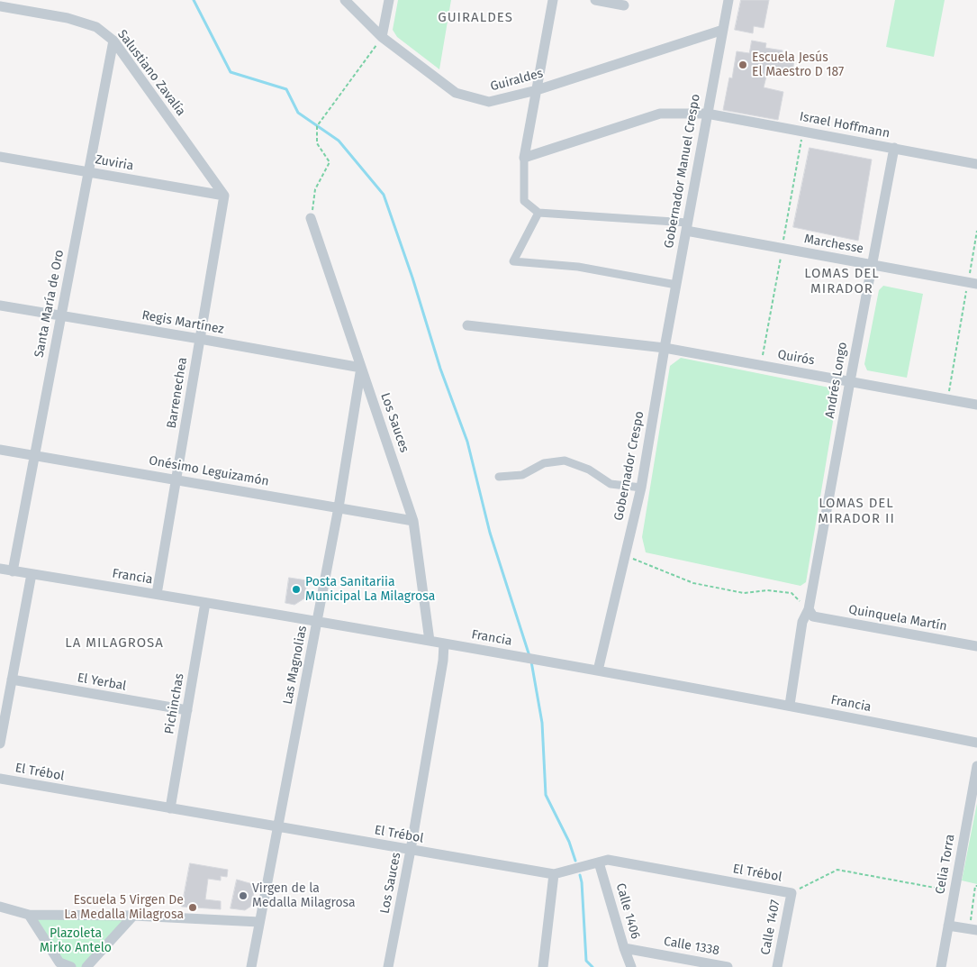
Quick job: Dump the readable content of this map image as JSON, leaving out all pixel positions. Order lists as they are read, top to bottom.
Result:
{
  "streets": {
    "street": [
      "Salustiano Zavalía",
      "Guiraldes",
      "Israel Hoffmann",
      "Zuviria",
      "Gobernador Manuel Crespo",
      "Marchesse",
      "Santa María de Oro",
      "Regis Martínez",
      "Quirós",
      "Andrés Longo",
      "Barrenechea",
      "Los Sauces",
      "Gobernador Crespo",
      "Onésimo Leguizamón",
      "Francia",
      "Quinquela Martín",
      "Las Magnolias",
      "El Yerbal",
      "Pichinchas",
      "El Trébol",
      "Celia Torra",
      "Calle 1406",
      "Calle 1407",
      "Calle 1338"
    ]
  },
  "crossings": [
    ["Salustiano Zavalía", "Zuviria"],
    ["Salustiano Zavalía", "Santa María de Oro"],
    ["Salustiano Zavalía", "Barrenechea"],
    ["Guiraldes", "Gobernador Manuel Crespo"],
    ["Israel Hoffmann", "Gobernador Manuel Crespo"],
    ["Israel Hoffmann", "Andrés Longo"],
    ["Zuviria", "Santa María de Oro"],
    ["Zuviria", "Barrenechea"],
    ["Gobernador Manuel Crespo", "Marchesse"],
    ["Gobernador Manuel Crespo", "Quirós"],
    ["Gobernador Manuel Crespo", "Gobernador Crespo"],
    ["Marchesse", "Andrés Longo"],
    ["Santa María de Oro", "Regis Martínez"],
    ["Santa María de Oro", "Onésimo Leguizamón"],
    ["Santa María de Oro", "Francia"],
    ["Regis Martínez", "Barrenechea"],
    ["Regis Martínez", "Los Sauces"],
    ["Regis Martínez", "Las Magnolias"],
    ["Quirós", "Andrés Longo"],
    ["Quirós", "Gobernador Crespo"],
    ["Andrés Longo", "Francia"],
    ["Andrés Longo", "Quinquela Martín"],
    ["Barrenechea", "Onésimo Leguizamón"],
    ["Barrenechea", "Francia"],
    ["Los Sauces", "Onésimo Leguizamón"],
    ["Los Sauces", "Francia"],
    ["Los Sauces", "Las Magnolias"],
    ["Los Sauces", "El Trébol"],
    ["Gobernador Crespo", "Francia"],
    ["Onésimo Leguizamón", "Las Magnolias"],
    ["Francia", "Las Magnolias"],
    ["Francia", "Pichinchas"],
    ["Las Magnolias", "El Trébol"],
    ["El Yerbal", "Pichinchas"],
    ["Pichinchas", "El Trébol"],
    ["El Trébol", "Calle 1406"],
    ["El Trébol", "Calle 1407"],
    ["Calle 1406", "Calle 1338"]
  ],
  "districts": [
    "GUIRALDES",
    "LOMAS DEL MIRADOR",
    "LOMAS DEL MIRADOR II",
    "LA MILAGROSA"
  ],
  "parks": ["Plazoleta Mirko Antelo"],
  "places": [
    "Escuela Jesús El Maestro D 187",
    "Posta Sanitariia Municipal La Milagrosa",
    "Virgen de la Medalla Milagrosa",
    "Escuela 5 Virgen De La Medalla Milagrosa"
  ]
}
